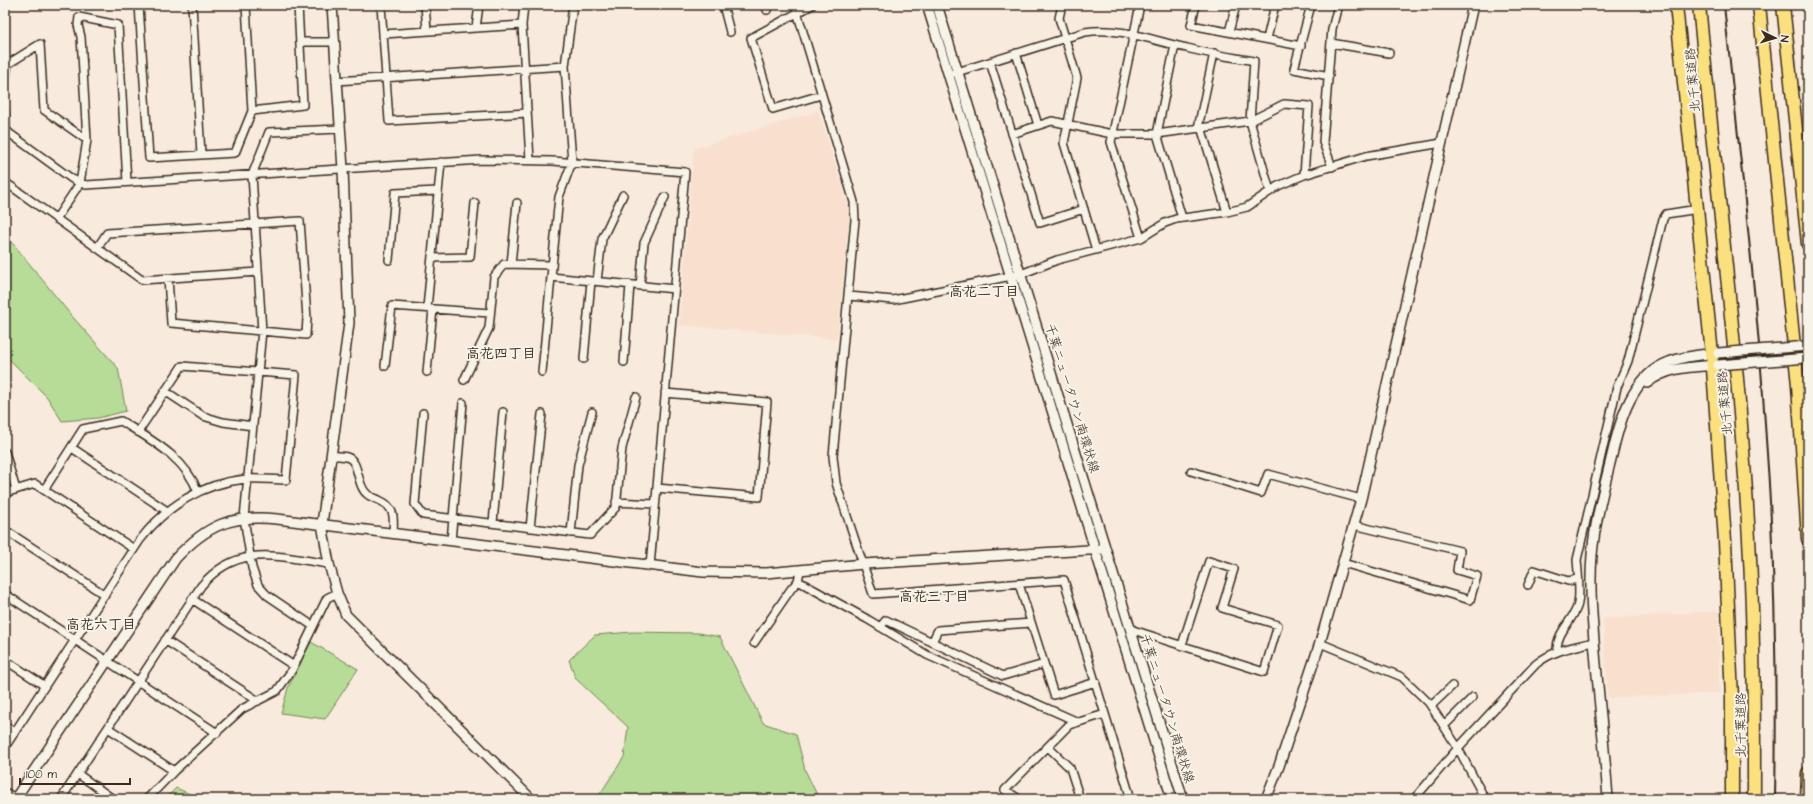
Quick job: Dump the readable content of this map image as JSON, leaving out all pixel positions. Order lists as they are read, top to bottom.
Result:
{
  "streets": {
    "highway": ["北千葉道路"],
    "street": ["千葉ニュータウン南環状線"]
  },
  "districts": [
    "高花二丁目",
    "高花四丁目",
    "高花三丁目",
    "高花六丁目"
  ],
  "scale_bar": "100 m",
  "north": "right"
}
